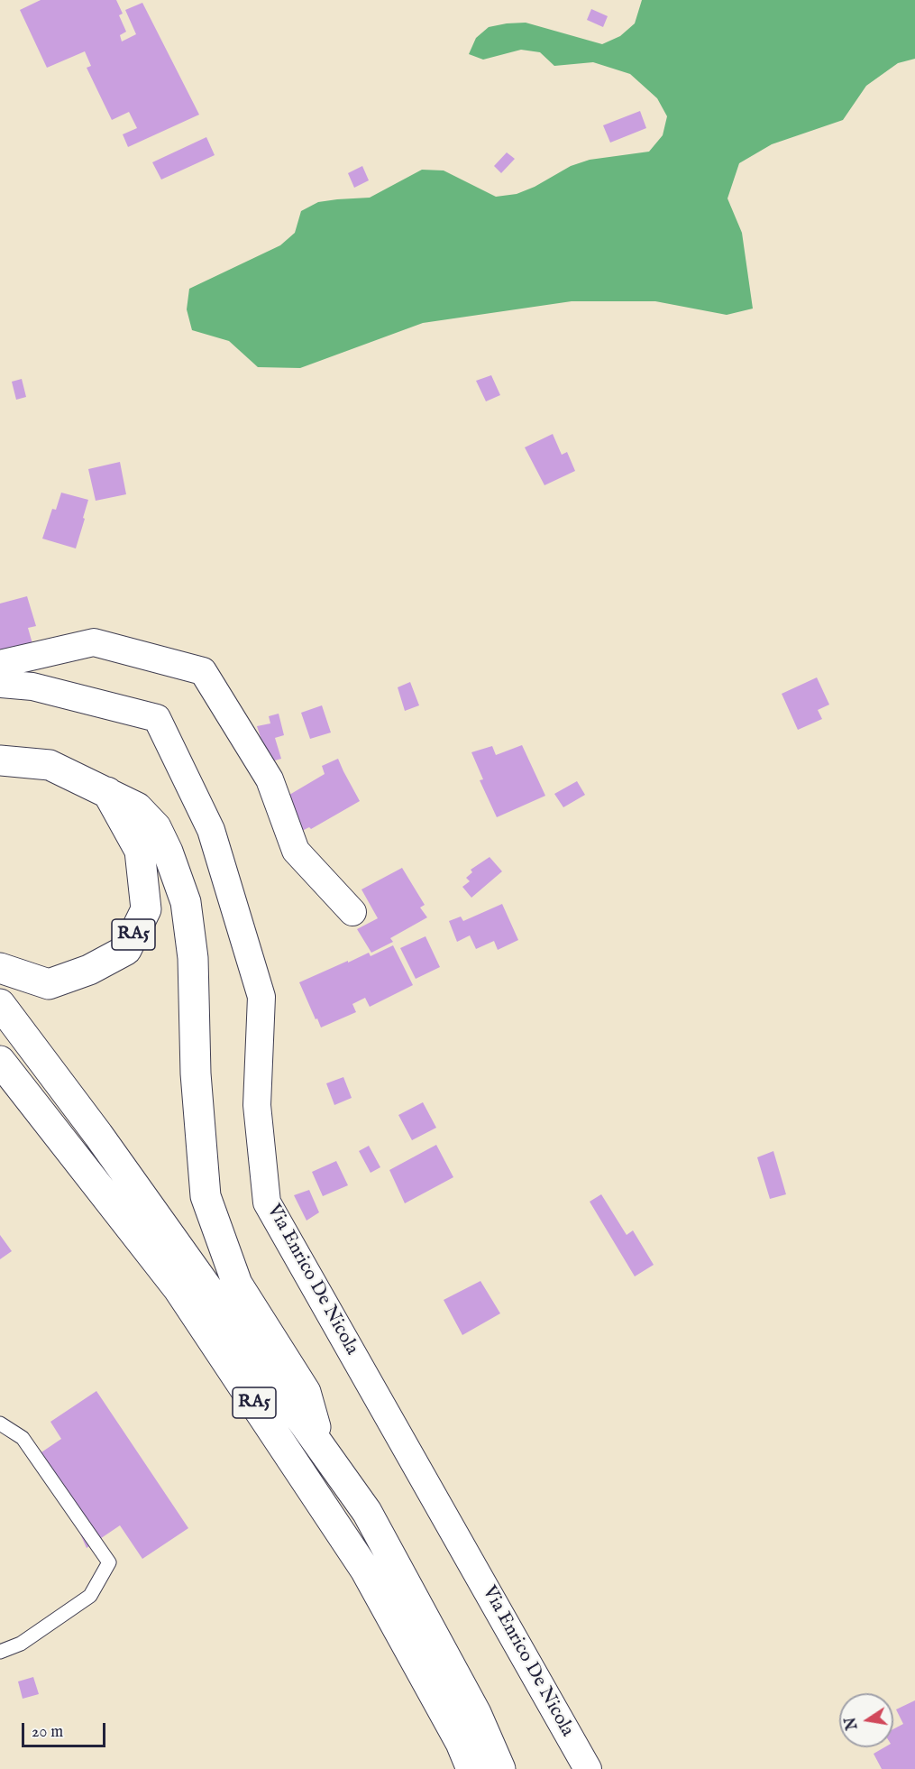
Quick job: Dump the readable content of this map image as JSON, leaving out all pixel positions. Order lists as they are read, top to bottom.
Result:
{
  "streets": {
    "highway": ["RA5"],
    "street": ["Via Enrico De Nicola"]
  },
  "scale_bar": "20 m",
  "north": "left"
}
